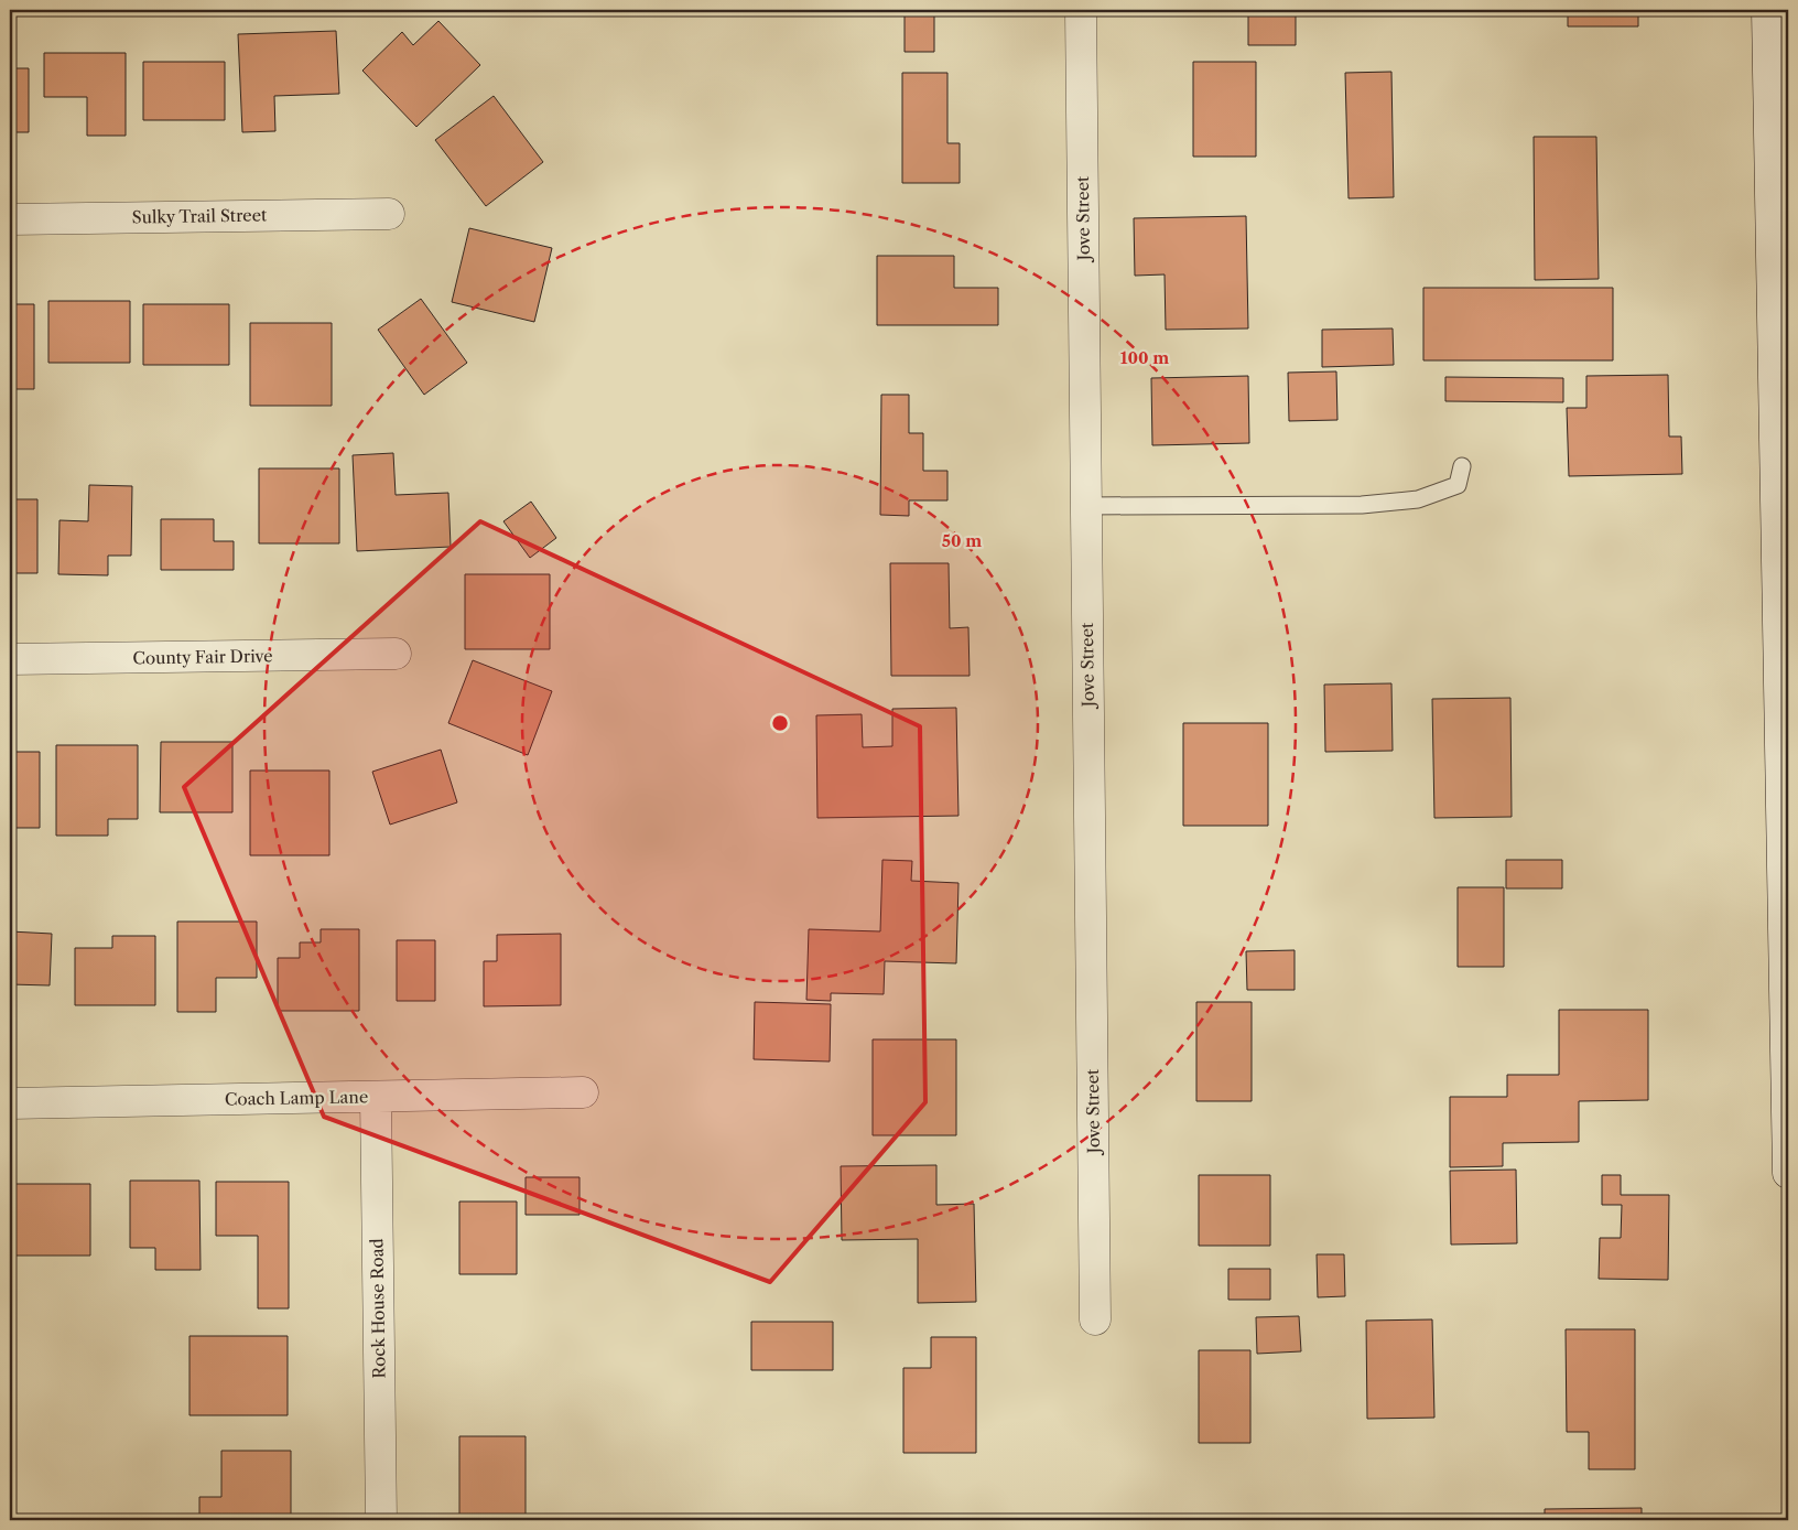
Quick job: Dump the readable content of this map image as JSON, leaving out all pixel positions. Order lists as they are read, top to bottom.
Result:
{
  "streets": {
    "street": [
      "Sulky Trail Street",
      "Jove Street",
      "County Fair Drive",
      "Coach Lamp Lane",
      "Rock House Road"
    ]
  },
  "crossings": [
    ["Coach Lamp Lane", "Rock House Road"]
  ],
  "rings": ["100 m", "50 m"]
}
